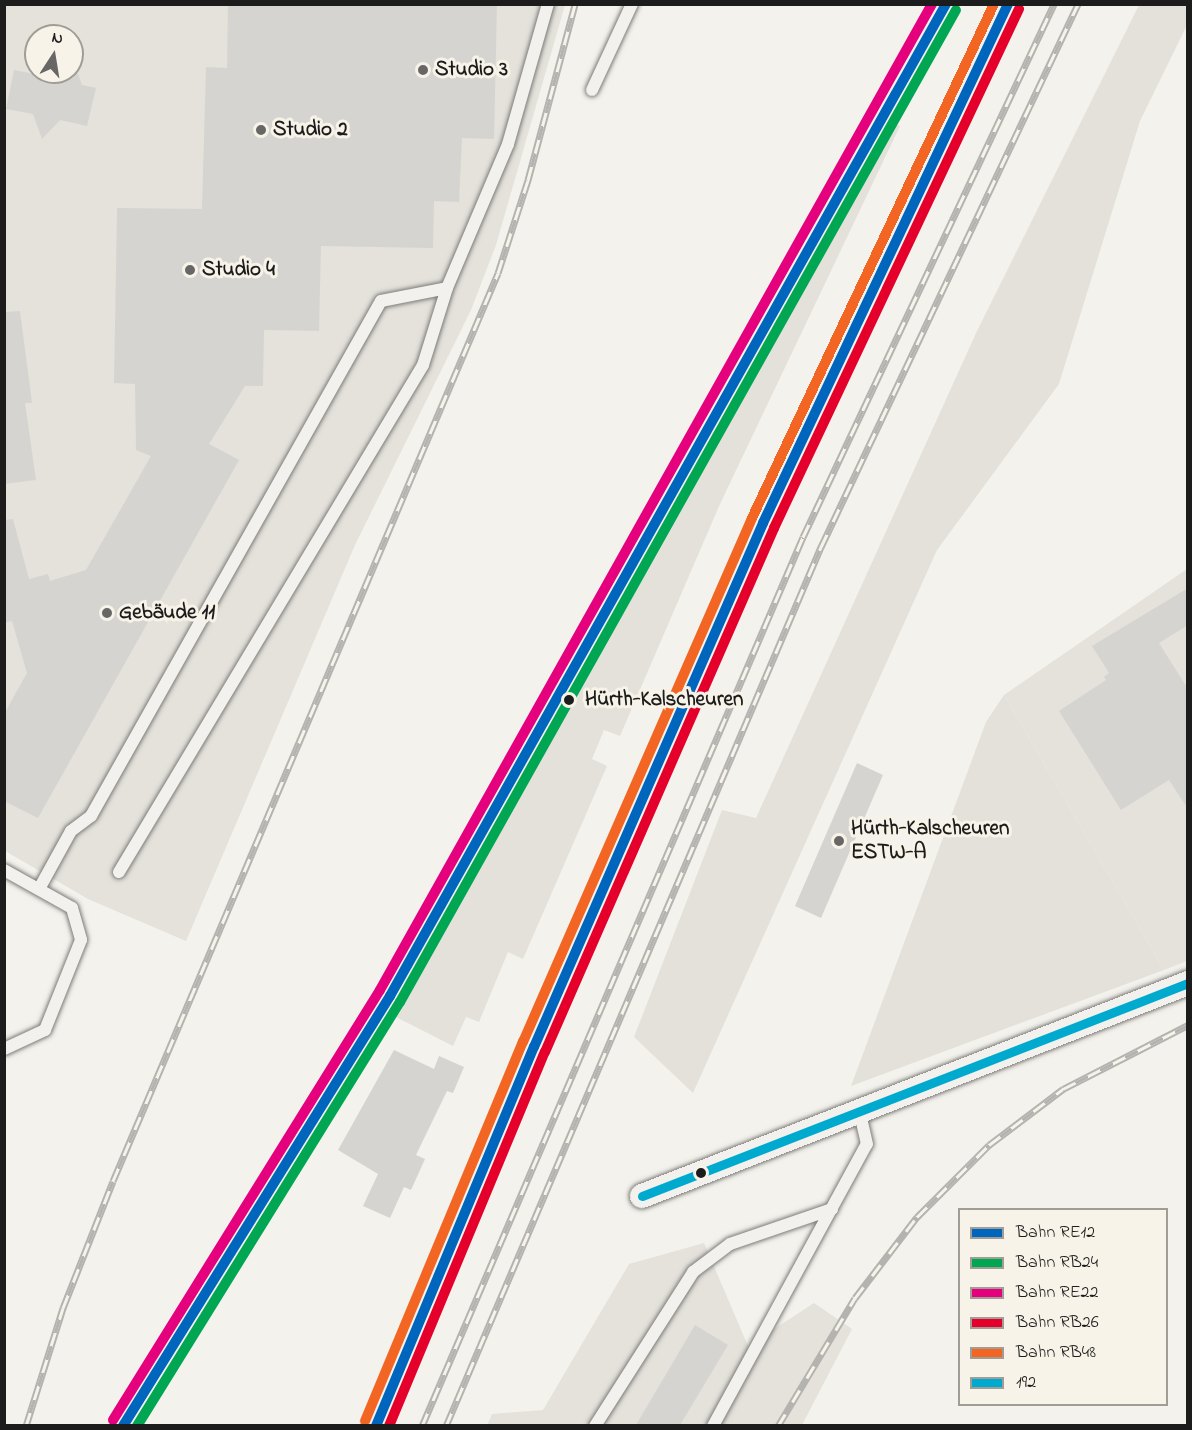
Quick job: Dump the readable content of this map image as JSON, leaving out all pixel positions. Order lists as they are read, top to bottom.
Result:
{
  "places": [
    "Studio 3",
    "Studio 2",
    "Studio 4",
    "Gebäude 11",
    "Hürth-Kalscheuren",
    "Hürth-Kalscheuren ESTW-A"
  ],
  "lines": [
    "rail line RE12",
    "rail line RE22",
    "rail line RB48",
    "rail line RB26",
    "rail line RB24",
    "transit line 192"
  ],
  "legend": [
    "Bahn RE12",
    "Bahn RB24",
    "Bahn RE22",
    "Bahn RB26",
    "Bahn RB48",
    "192"
  ],
  "north": "top"
}
